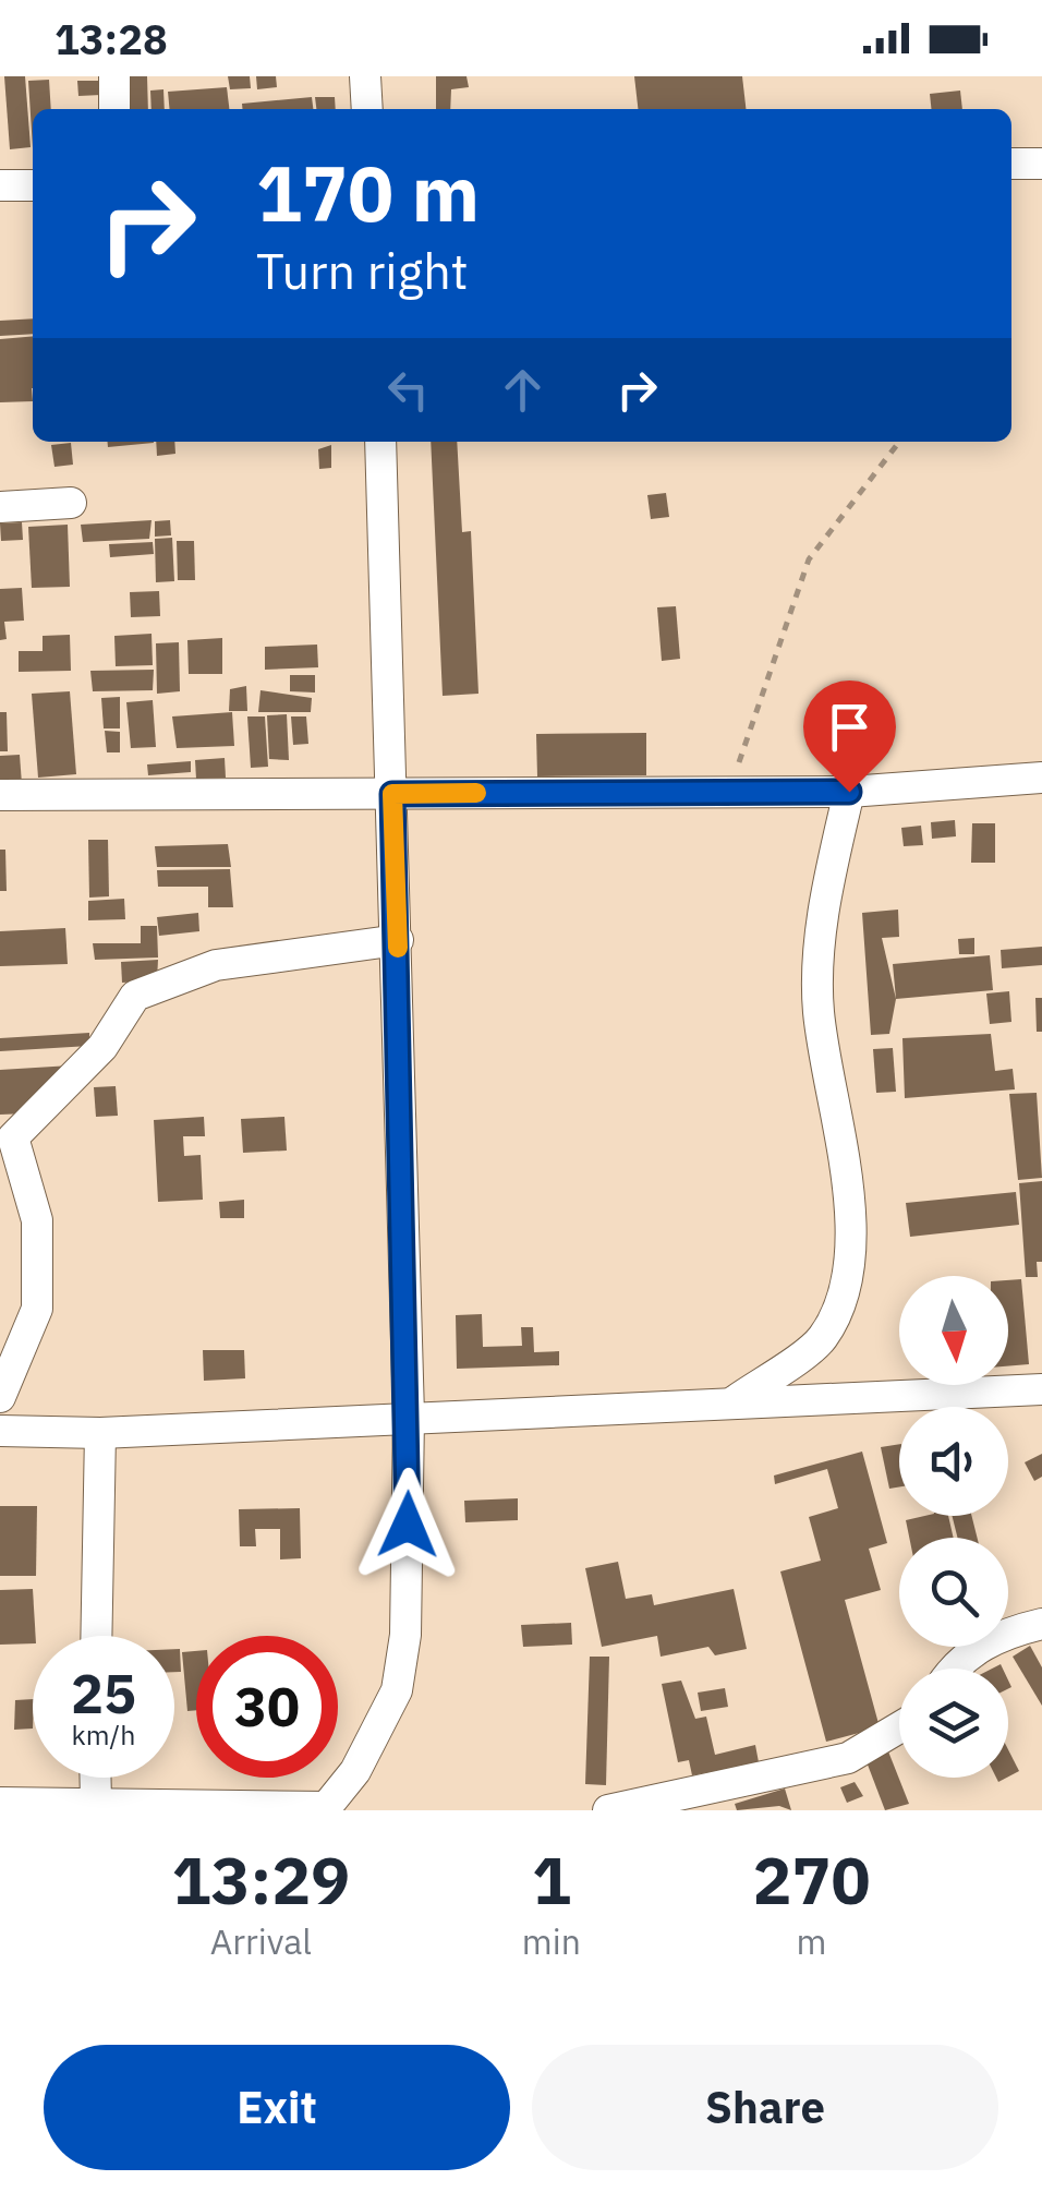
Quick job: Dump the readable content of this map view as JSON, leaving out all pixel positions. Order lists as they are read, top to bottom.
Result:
{
  "north": "bottom",
  "page": {
    "status": "13:28",
    "turn": ["170 m", "Turn right"],
    "speed": "25 km/h",
    "limit": "30",
    "eta": [
      "13:29",
      "Arrival",
      "1",
      "min",
      "270",
      "m"
    ],
    "buttons": ["Exit", "Share"]
  }
}
